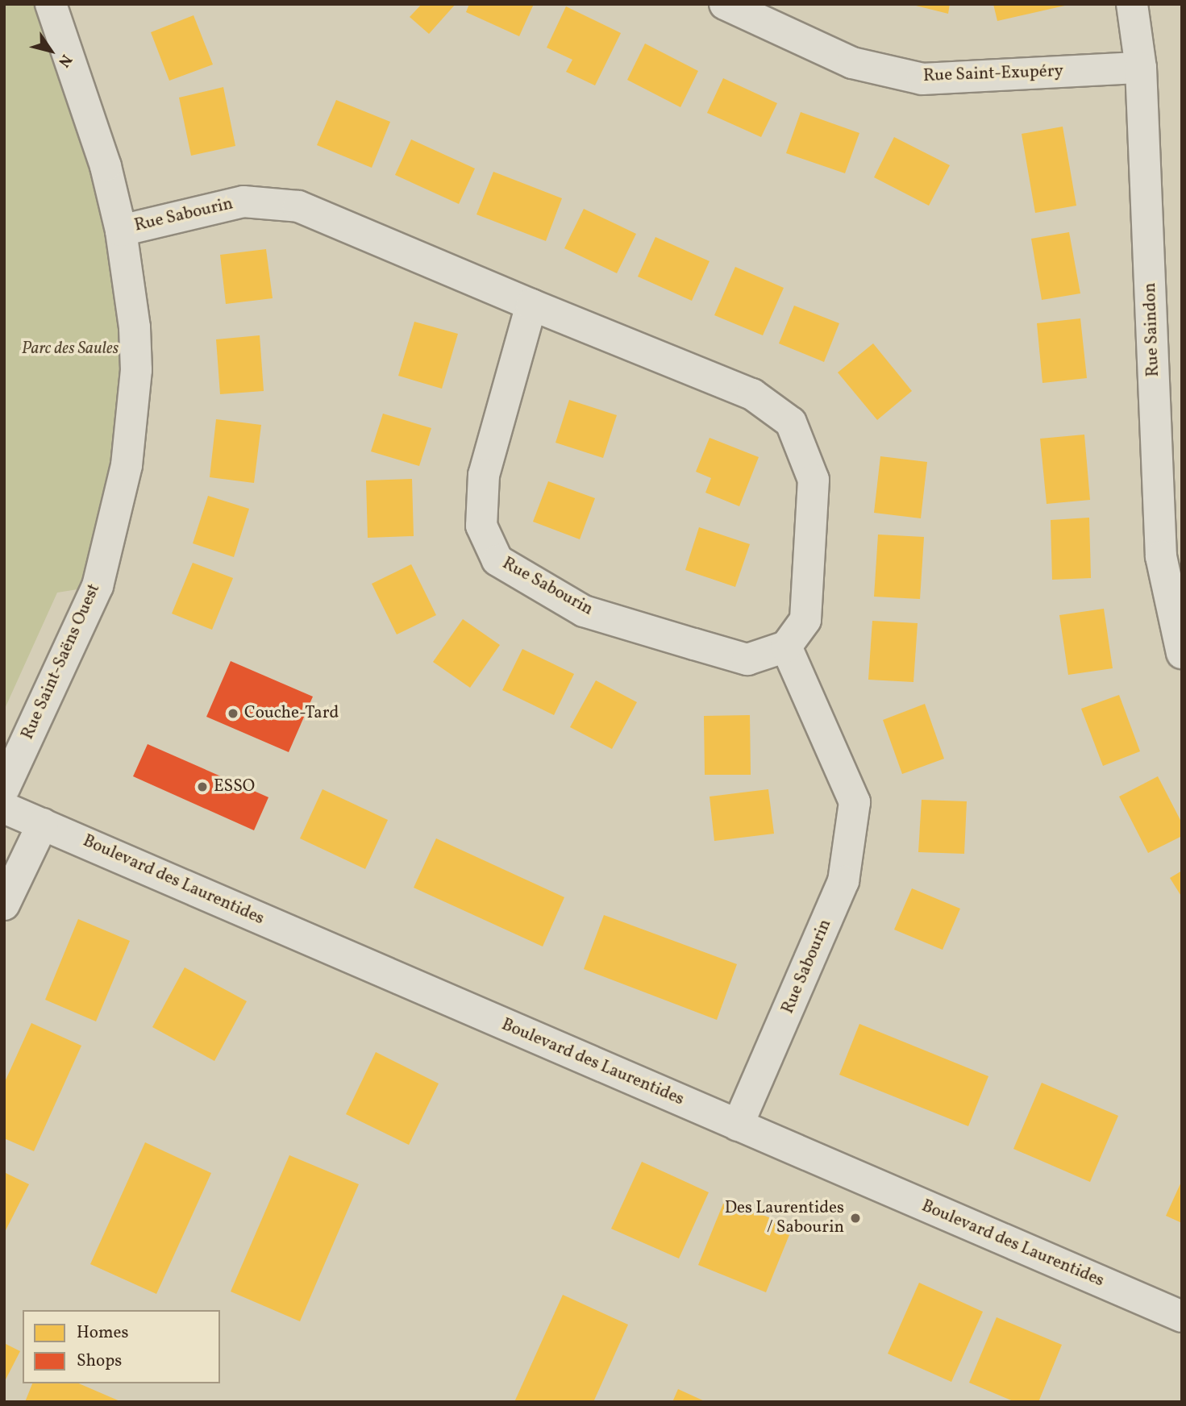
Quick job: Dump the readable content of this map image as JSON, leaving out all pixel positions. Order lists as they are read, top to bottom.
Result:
{
  "streets": {
    "street": [
      "Rue Saint-Exupéry",
      "Rue Sabourin",
      "Rue Saindon",
      "Rue Saint-Saëns Ouest",
      "Boulevard des Laurentides"
    ]
  },
  "crossings": [
    ["Rue Saint-Exupéry", "Rue Saindon"],
    ["Rue Sabourin", "Rue Saint-Saëns Ouest"],
    ["Rue Sabourin", "Boulevard des Laurentides"]
  ],
  "parks": ["Parc des Saules"],
  "places": ["Couche-Tard", "ESSO", "Des Laurentides / Sabourin"],
  "legend": ["Homes", "Shops"],
  "north": "bottom right"
}
